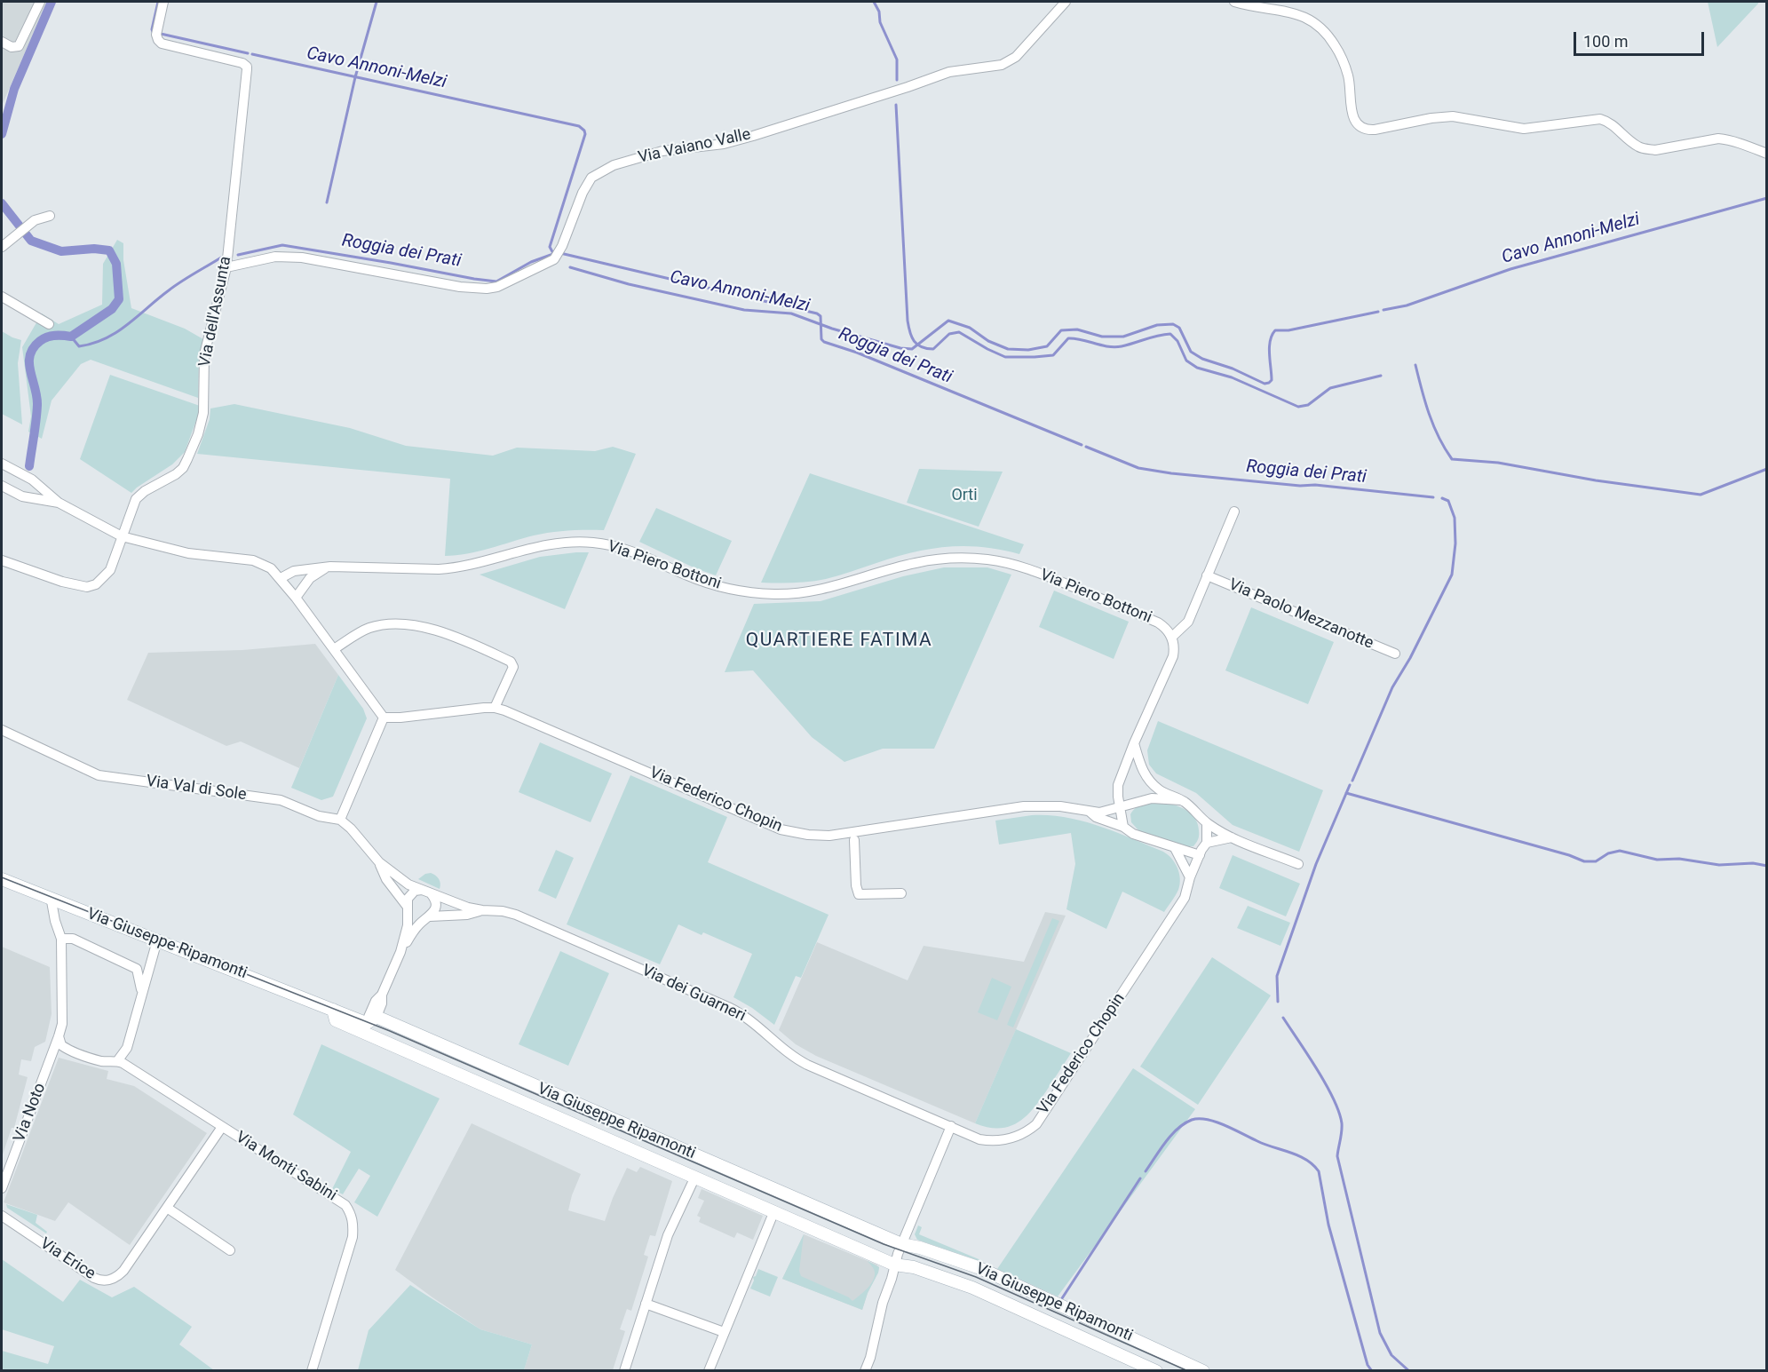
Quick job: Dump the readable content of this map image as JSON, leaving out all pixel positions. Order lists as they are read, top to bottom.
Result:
{
  "streets": {
    "street": [
      "Via Vaiano Valle",
      "Via dell'Assunta",
      "Via Piero Bottoni",
      "Via Paolo Mezzanotte",
      "Via Val di Sole",
      "Via Federico Chopin",
      "Via Giuseppe Ripamonti",
      "Via dei Guarneri",
      "Via Noto",
      "Via Monti Sabini",
      "Via Erice"
    ]
  },
  "crossings": [
    ["Via Vaiano Valle", "Via dell'Assunta"],
    ["Via Federico Chopin", "Via dei Guarneri"],
    ["Via Giuseppe Ripamonti", "Via Noto"],
    ["Via Monti Sabini", "Via Erice"]
  ],
  "districts": ["QUARTIERE FATIMA"],
  "water": ["Cavo Annoni-Melzi", "Roggia dei Prati"],
  "parks": ["Orti"],
  "scale_bar": "100 m"
}
